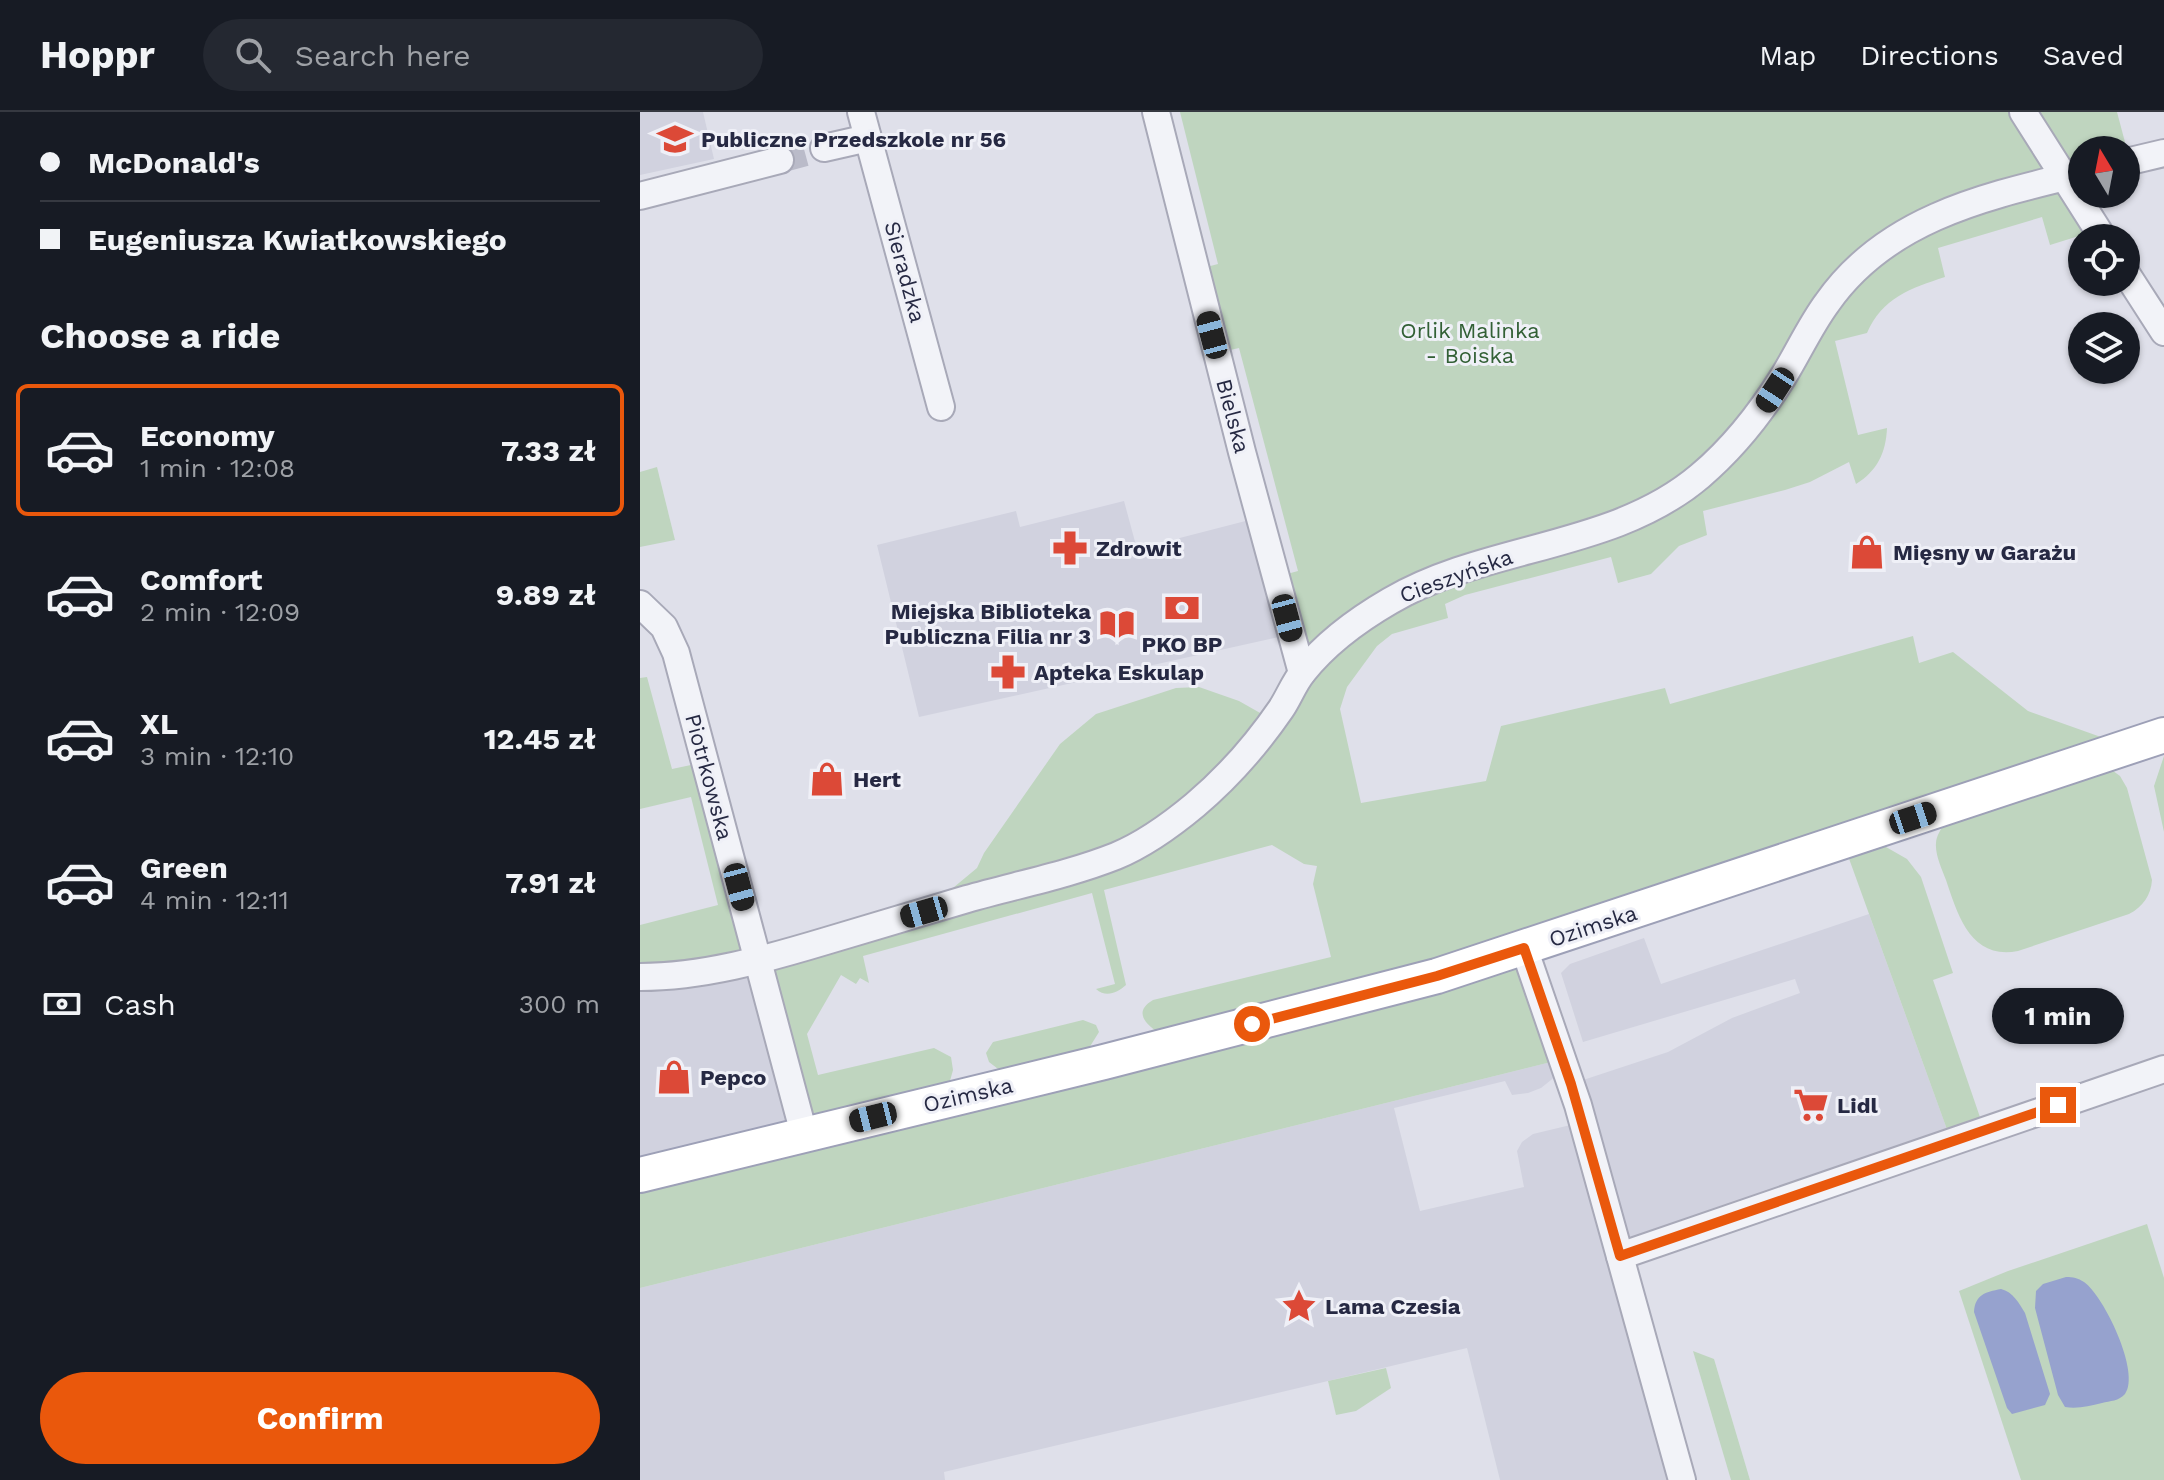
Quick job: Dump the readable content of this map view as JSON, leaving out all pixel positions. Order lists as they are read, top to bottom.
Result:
{
  "streets": {
    "main road": ["Ozimska"],
    "street": [
      "Sieradzka",
      "Bielska",
      "Cieszyńska",
      "Piotrkowska"
    ]
  },
  "crossings": [
    ["Bielska", "Cieszyńska"],
    ["Cieszyńska", "Piotrkowska"],
    ["Piotrkowska", "Ozimska"]
  ],
  "parks": ["Orlik Malinka - Boiska"],
  "places": {
    "school or university": ["Publiczne Przedszkole nr 56"],
    "pharmacy": ["Zdrowit", "Apteka Eskulap"],
    "shop": ["Mięsny w Garażu", "Hert", "Pepco"],
    "bank": ["PKO BP"],
    "library": ["Miejska Biblioteka Publiczna Filia nr 3"],
    "supermarket": ["Lidl"],
    "place": ["Lama Czesia"]
  },
  "north": "top",
  "page": {
    "header": "Hoppr",
    "search": "Search here",
    "nav": ["Map", "Directions", "Saved"],
    "banner": ["McDonald's", "Eugeniusza Kwiatkowskiego"],
    "heading": "Choose a ride",
    "list": [
      {
        "name": "Economy",
        "note": "1 min · 12:08",
        "value": "7.33 zł"
      },
      {
        "name": "Comfort",
        "note": "2 min · 12:09",
        "value": "9.89 zł"
      },
      {
        "name": "XL",
        "note": "3 min · 12:10",
        "value": "12.45 zł"
      },
      {
        "name": "Green",
        "note": "4 min · 12:11",
        "value": "7.91 zł"
      }
    ],
    "pay": ["Cash", "300 m"],
    "bubble": "1 min",
    "buttons": "Confirm"
  }
}
